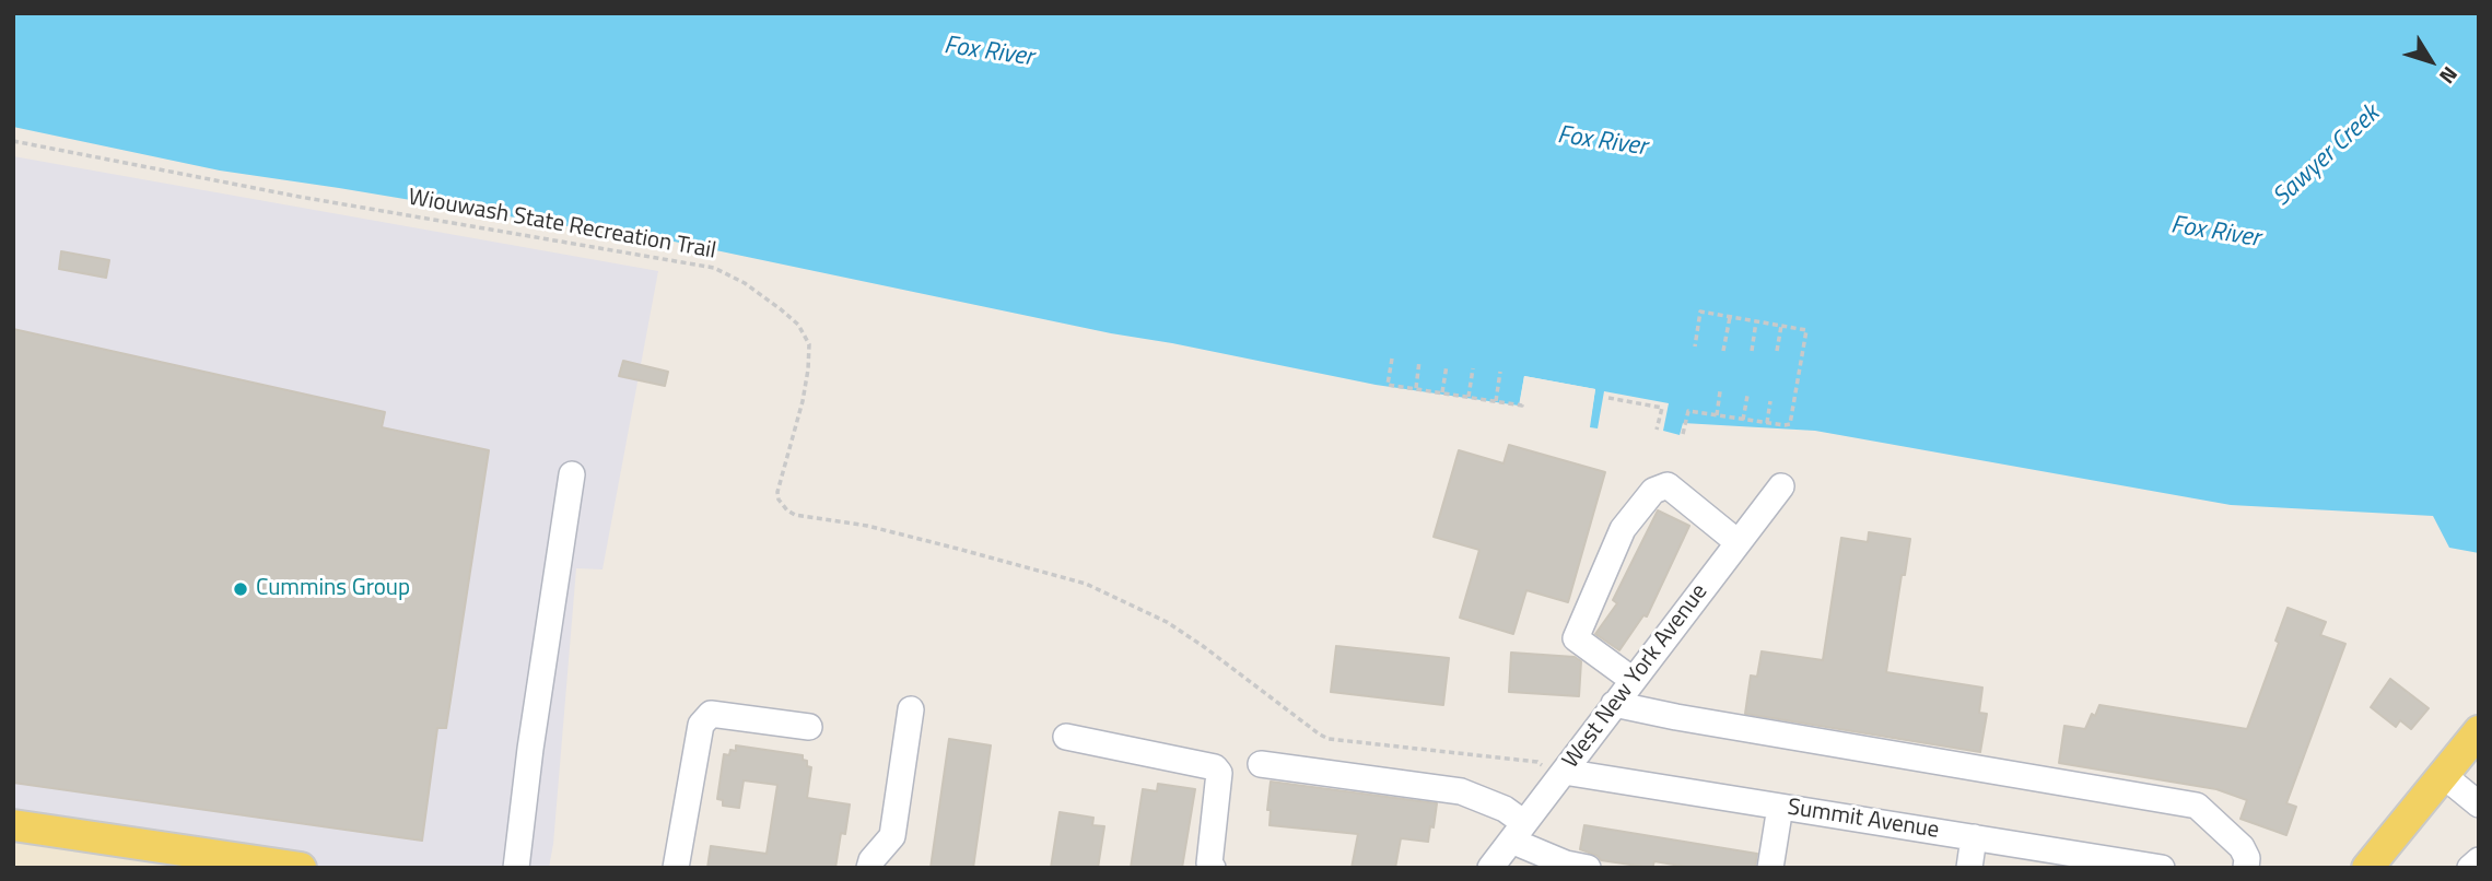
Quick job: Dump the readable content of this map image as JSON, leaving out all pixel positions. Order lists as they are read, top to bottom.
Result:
{
  "streets": {
    "street": ["West New York Avenue", "Summit Avenue"],
    "path": ["Wiouwash State Recreation Trail"]
  },
  "crossings": [
    ["Wiouwash State Recreation Trail", "West New York Avenue"],
    ["Wiouwash State Recreation Trail", "Summit Avenue"],
    ["West New York Avenue", "Summit Avenue"]
  ],
  "water": ["Fox River", "Sawyer Creek"],
  "places": ["Cummins Group"],
  "north": "bottom right"
}
